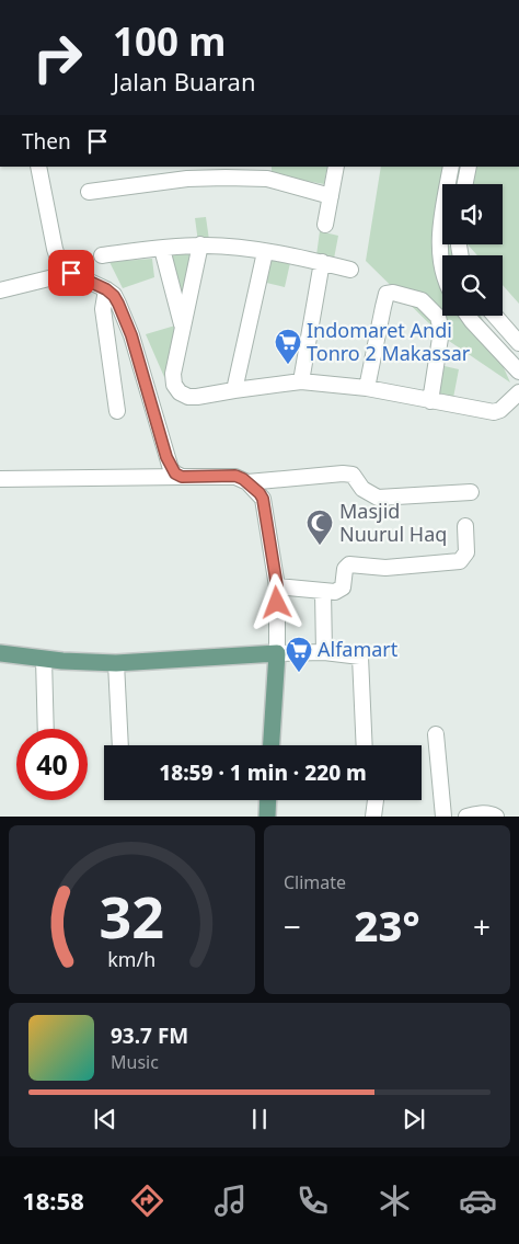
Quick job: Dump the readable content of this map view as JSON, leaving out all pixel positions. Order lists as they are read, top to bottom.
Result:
{
  "places": {
    "supermarket": ["Indomaret Andi Tonro 2 Makassar", "Alfamart"],
    "mosque": ["Masjid Nuurul Haq"]
  },
  "page": {
    "turn": ["100 m", "Jalan Buaran"],
    "then": "Then",
    "limit": "40",
    "trip": "18:59 · 1 min · 220 m",
    "tile": "Climate",
    "heat": ["−", "23°", "+"],
    "song": ["93.7 FM", "Music"],
    "tabs": "18:58",
    "gauge": ["32", "km/h"]
  }
}
